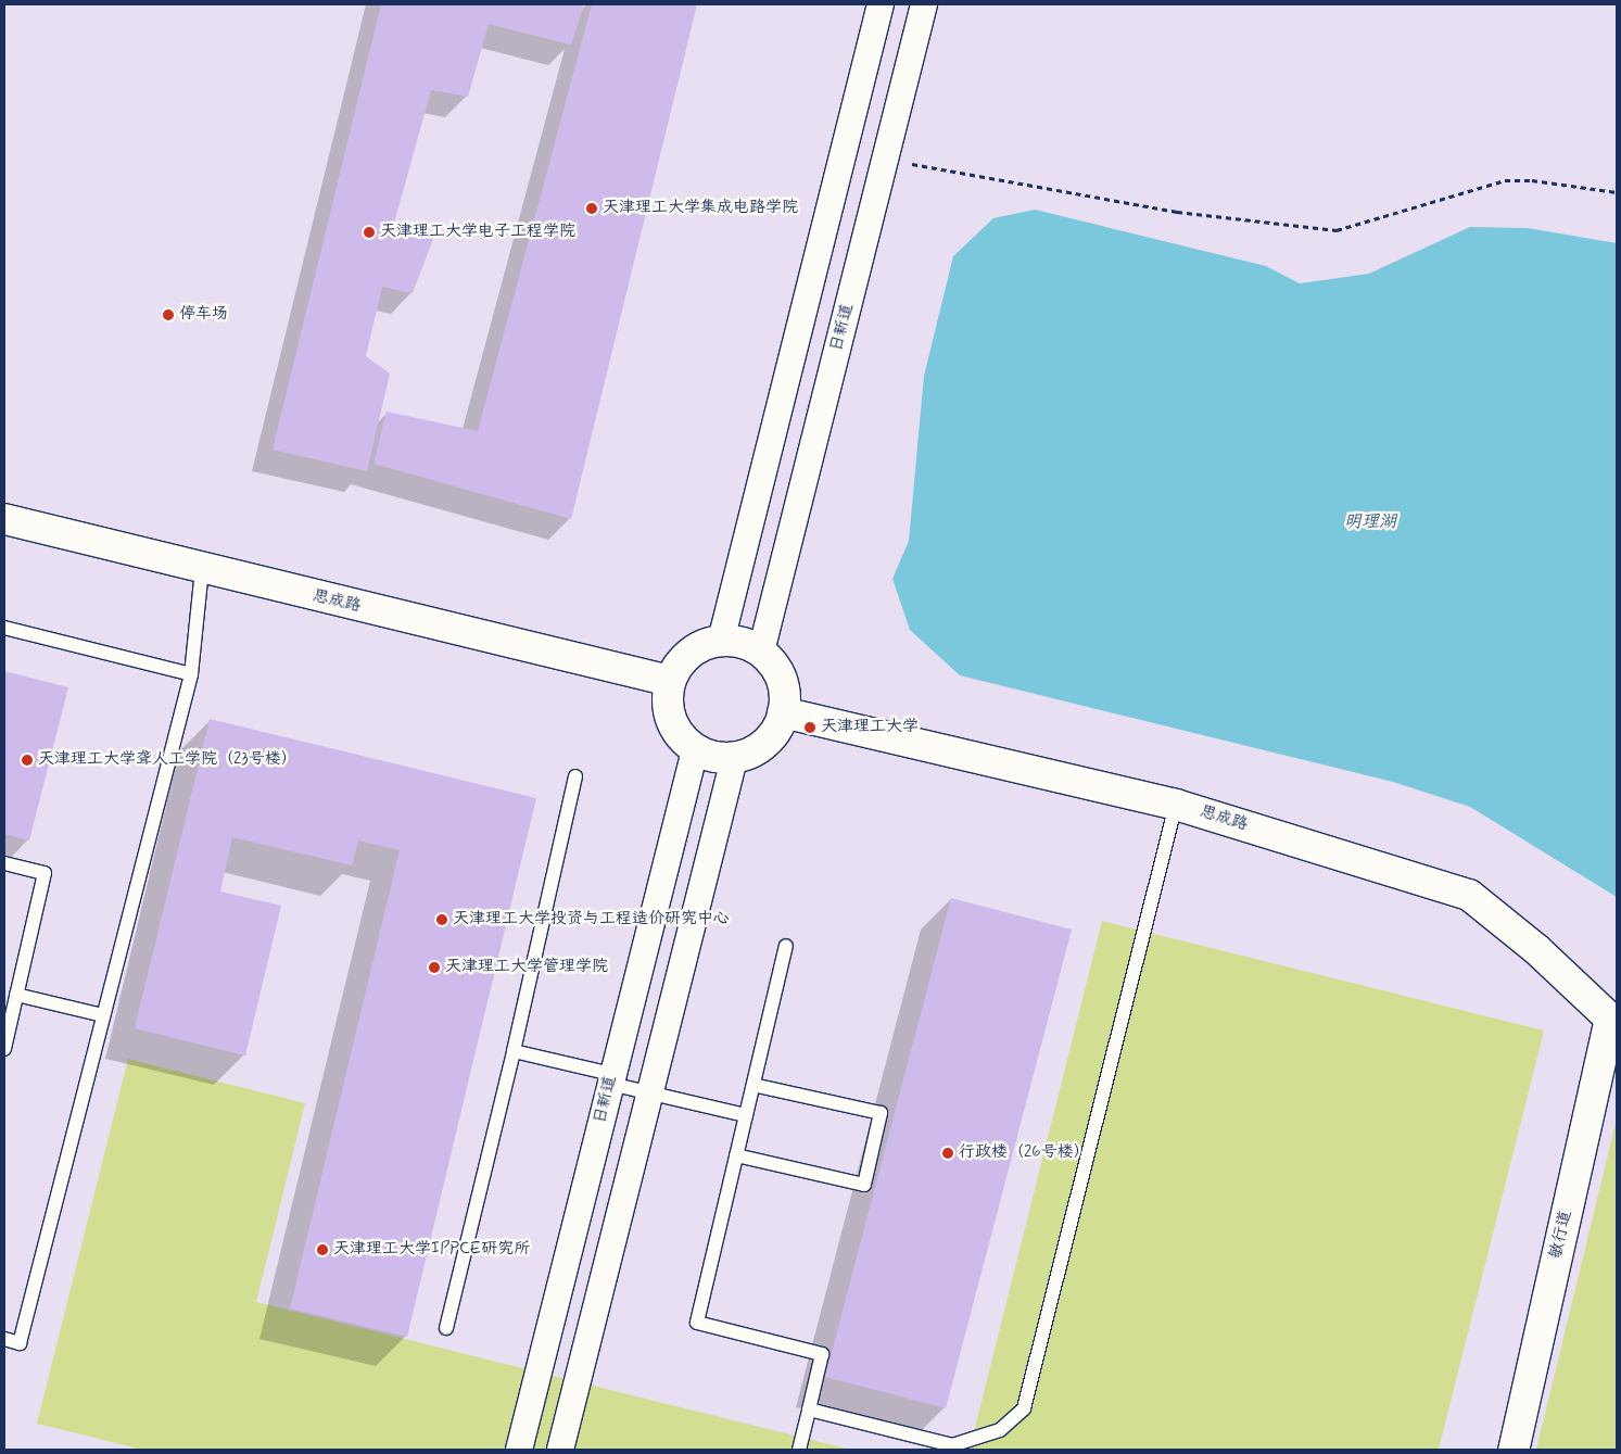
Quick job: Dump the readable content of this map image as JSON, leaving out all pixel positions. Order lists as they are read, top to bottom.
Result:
{
  "streets": {
    "street": ["日新道", "思成路", "敏行道"]
  },
  "crossings": [
    ["日新道", "思成路"],
    ["思成路", "敏行道"]
  ],
  "water": ["明理湖"],
  "places": [
    "天津理工大学集成电路学院",
    "天津理工大学电子工程学院",
    "停车场",
    "天津理工大学",
    "天津理工大学聋人工学院（23号楼）",
    "天津理工大学投资与工程造价研究中心",
    "天津理工大学管理学院",
    "行政楼（26号楼）",
    "天津理工大学IPPCE研究所"
  ]
}
